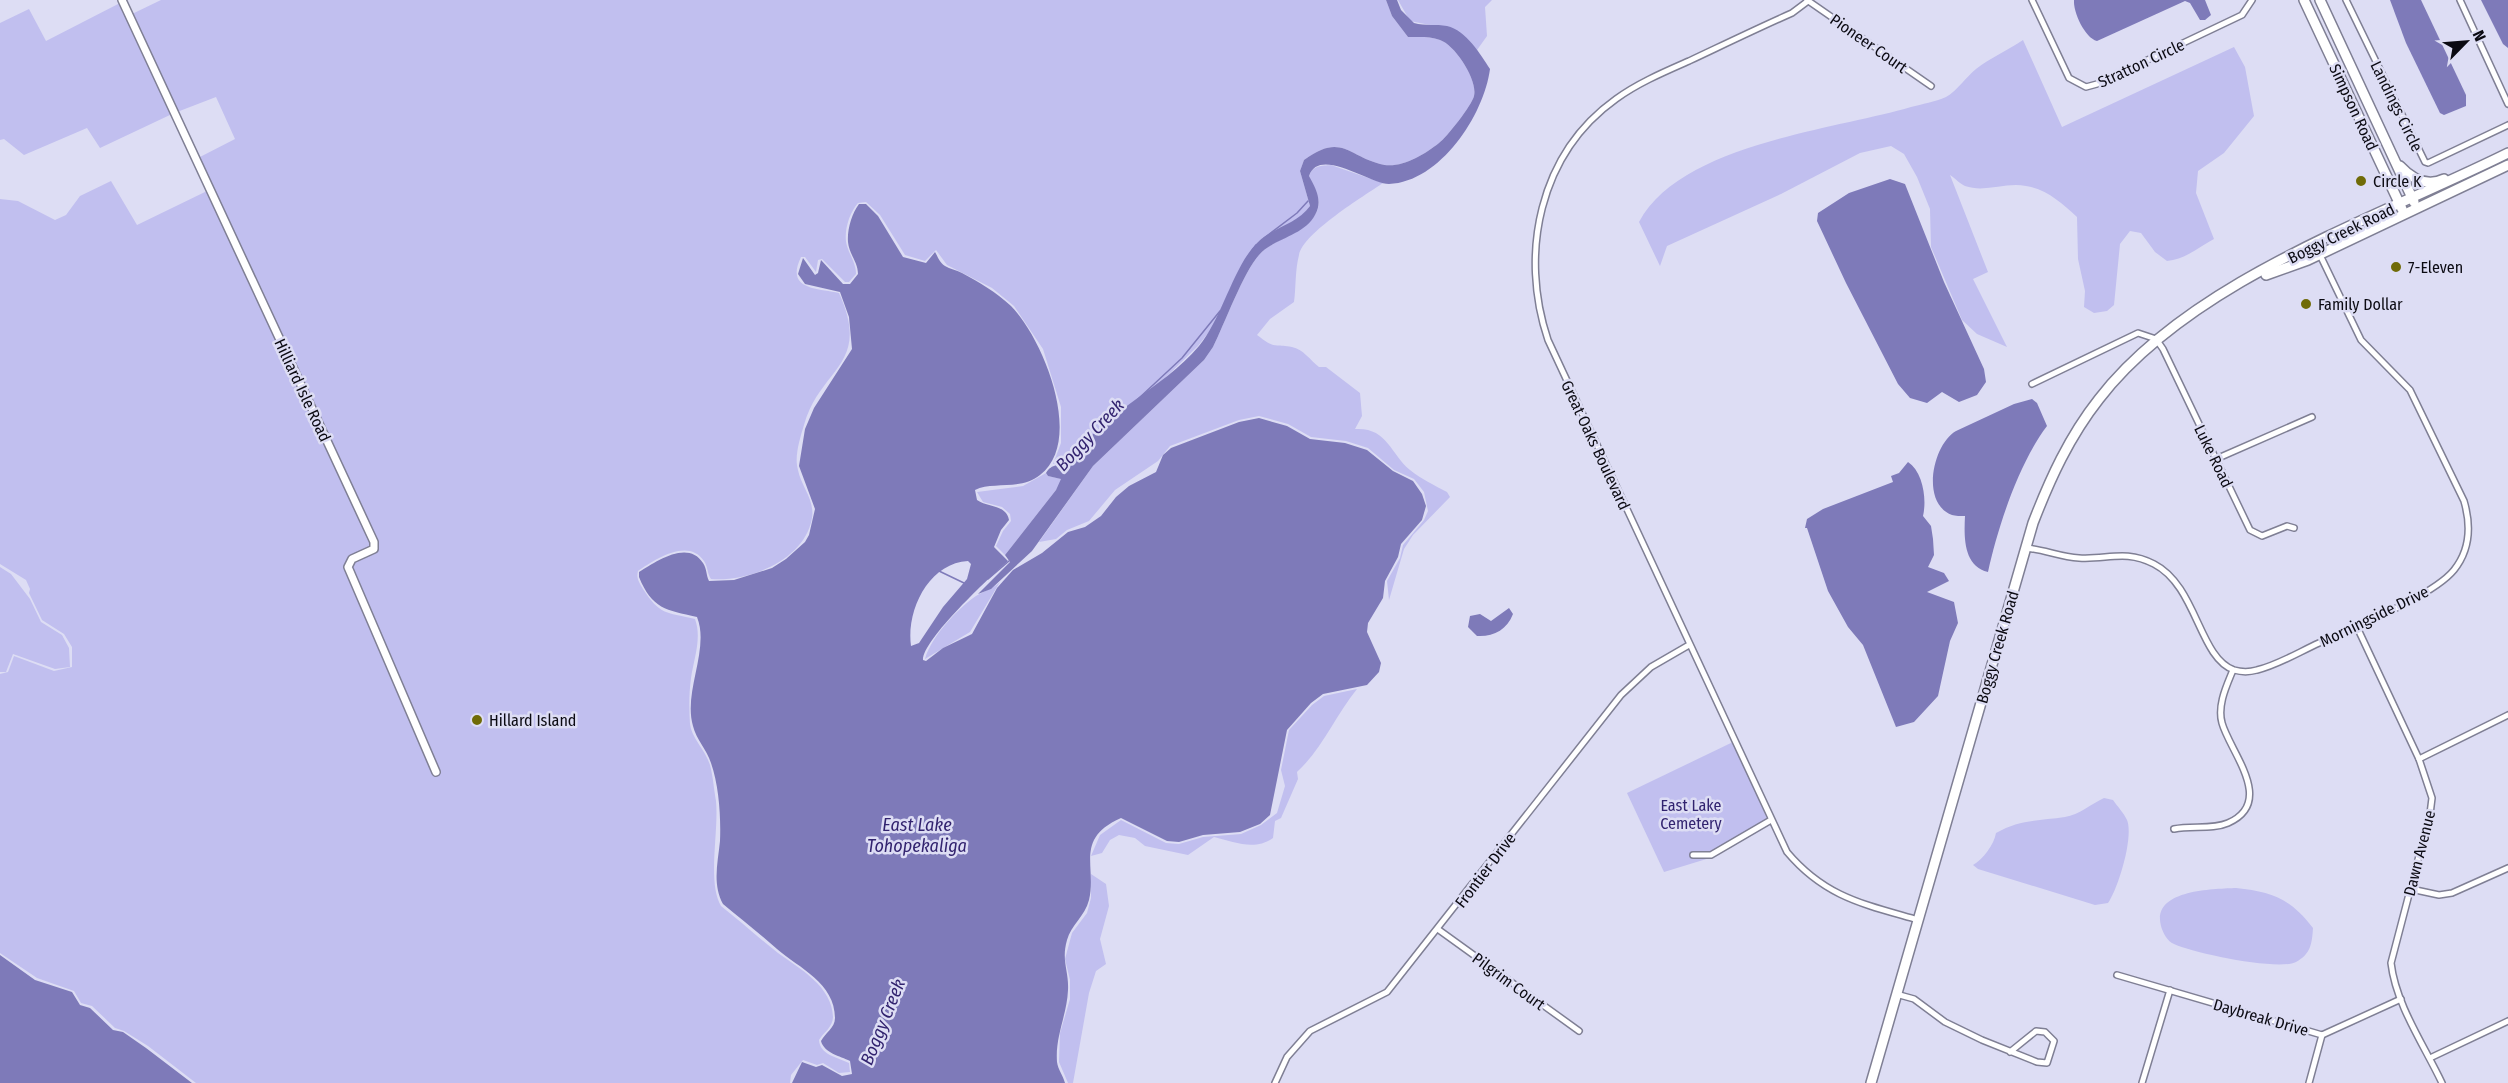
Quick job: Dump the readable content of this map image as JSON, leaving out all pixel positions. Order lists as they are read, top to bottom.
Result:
{
  "streets": {
    "main road": ["Simpson Road", "Boggy Creek Road"],
    "street": [
      "Pioneer Court",
      "Stratton Circle",
      "Landings Circle",
      "Hilliard Isle Road",
      "Great Oaks Boulevard",
      "Luke Road",
      "Morningside Drive",
      "Dawn Avenue",
      "Frontier Drive",
      "Pilgrim Court",
      "Daybreak Drive"
    ]
  },
  "crossings": [
    ["Pioneer Court", "Great Oaks Boulevard"],
    ["Simpson Road", "Boggy Creek Road"],
    ["Boggy Creek Road", "Great Oaks Boulevard"],
    ["Boggy Creek Road", "Luke Road"],
    ["Boggy Creek Road", "Morningside Drive"],
    ["Great Oaks Boulevard", "Frontier Drive"],
    ["Morningside Drive", "Dawn Avenue"],
    ["Dawn Avenue", "Daybreak Drive"],
    ["Frontier Drive", "Pilgrim Court"]
  ],
  "water": ["Boggy Creek", "East Lake Tohopekaliga"],
  "parks": ["East Lake Cemetery"],
  "places": [
    "Circle K",
    "7-Eleven",
    "Family Dollar",
    "Hillard Island"
  ],
  "north": "top right"
}
